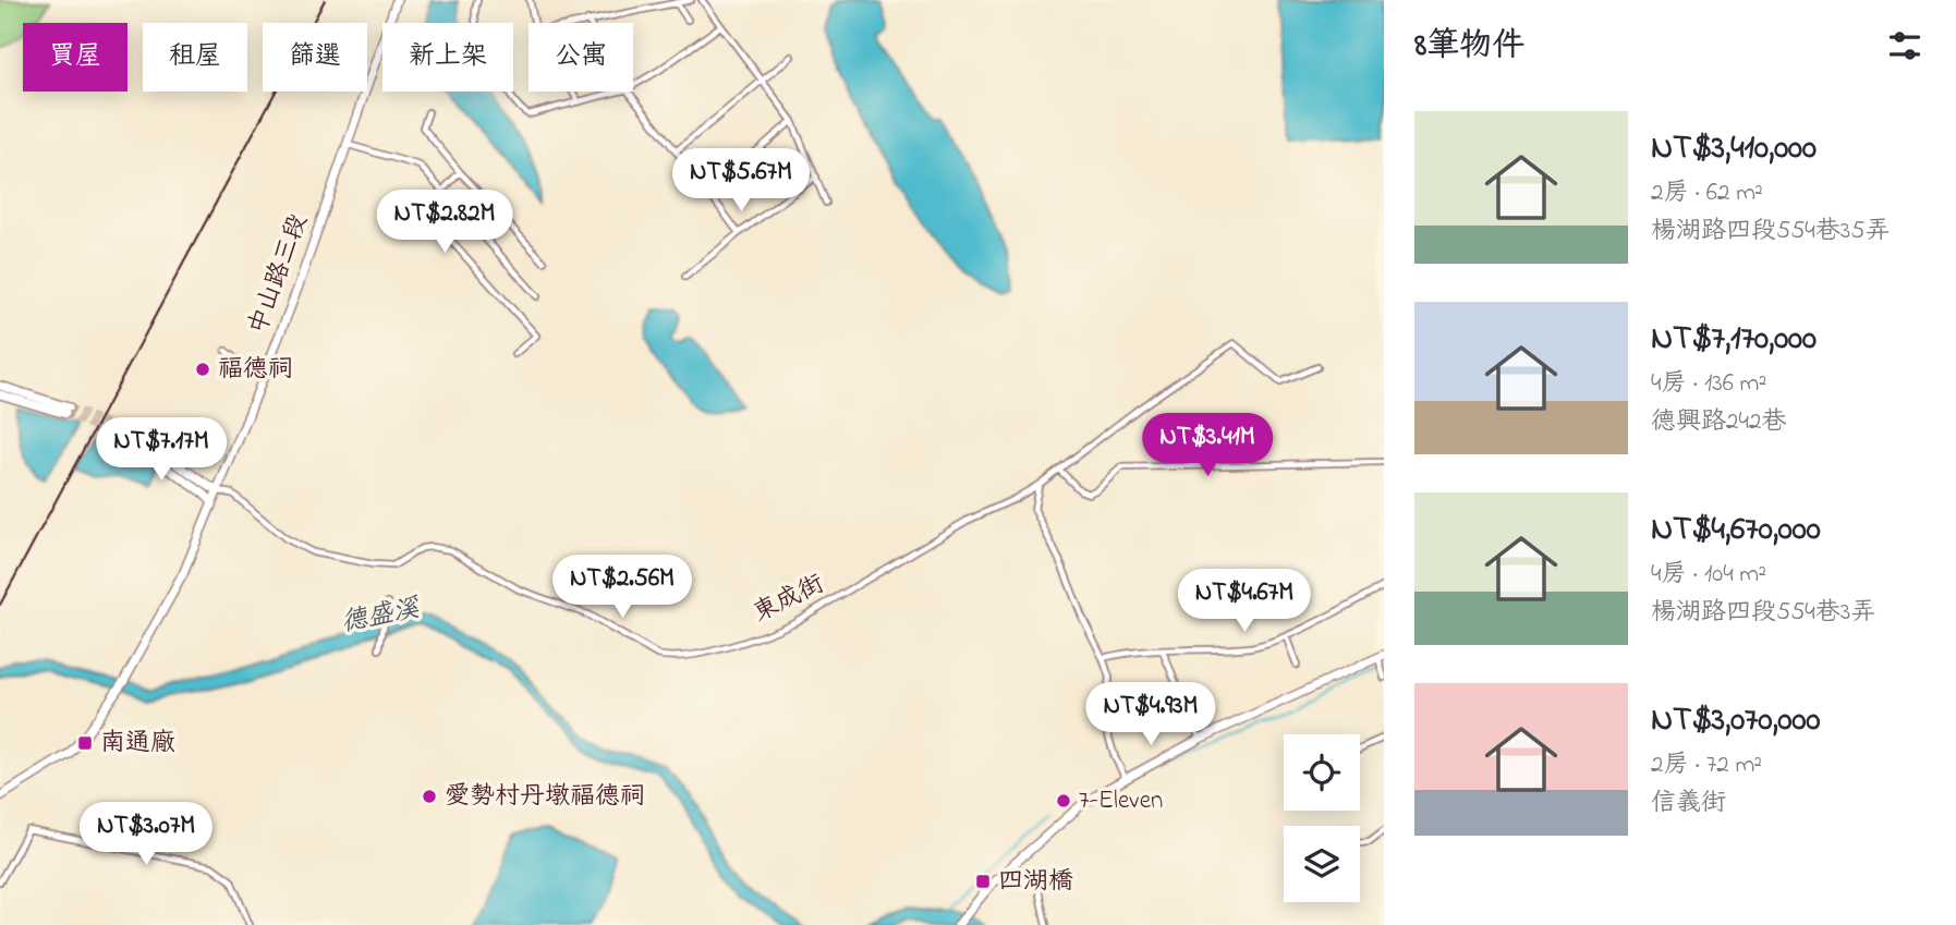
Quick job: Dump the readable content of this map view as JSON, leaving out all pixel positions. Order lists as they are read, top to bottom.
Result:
{
  "streets": {
    "street": ["中山路三段", "東成街"]
  },
  "crossings": [
    ["中山路三段", "東成街"]
  ],
  "water": ["德盛溪"],
  "places": {
    "other": ["福德祠", "愛勢村丹墩福德祠", "7-Eleven"],
    "transit": ["南通廠", "四湖橋"]
  },
  "page": {
    "heading": "8筆物件",
    "chip": [
      "買屋",
      "租屋",
      "篩選",
      "新上架",
      "公寓"
    ],
    "list": [
      {
        "name": "NT$3,410,000",
        "note": "2房 · 62 m² · 楊湖路四段554巷35弄"
      },
      {
        "name": "NT$7,170,000",
        "note": "4房 · 136 m² · 德興路242巷"
      },
      {
        "name": "NT$4,670,000",
        "note": "4房 · 104 m² · 楊湖路四段554巷3弄"
      },
      {
        "name": "NT$3,070,000",
        "note": "2房 · 72 m² · 信義街"
      }
    ],
    "price": [
      "NT$5.67M",
      "NT$2.82M",
      "NT$3.41M",
      "NT$7.17M",
      "NT$2.56M",
      "NT$4.67M",
      "NT$4.93M",
      "NT$3.07M"
    ]
  }
}
